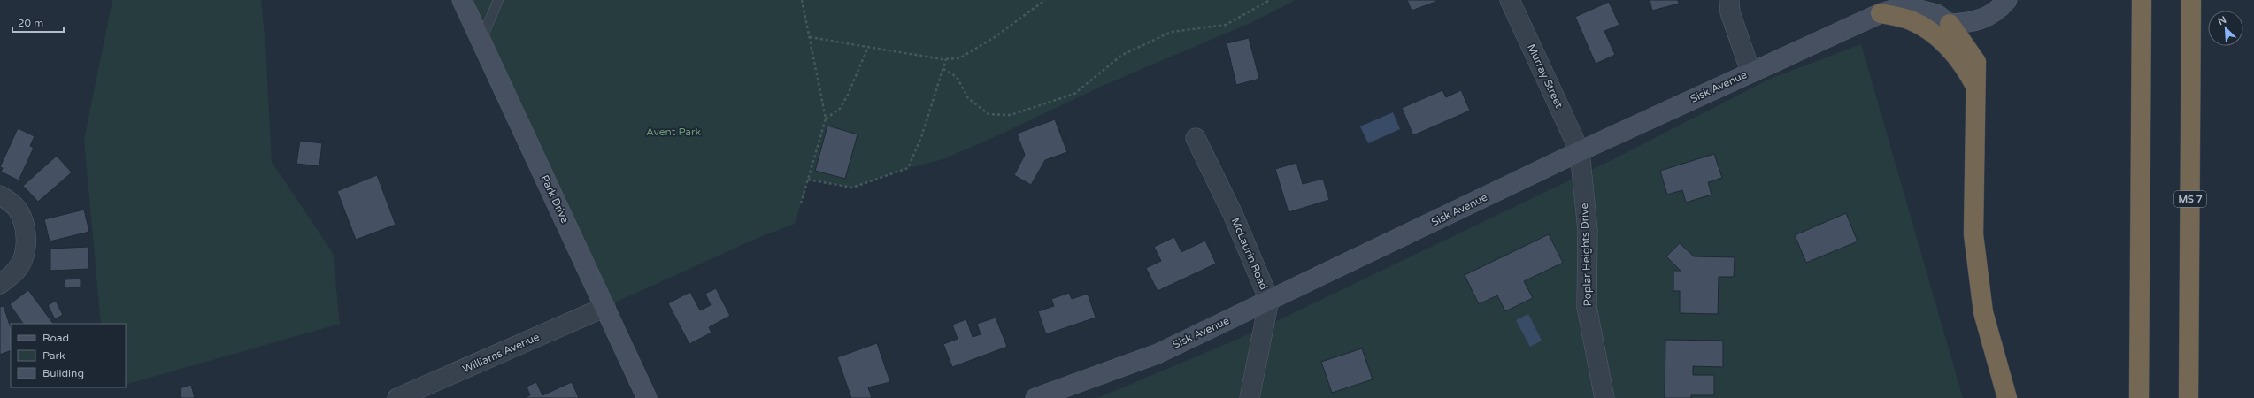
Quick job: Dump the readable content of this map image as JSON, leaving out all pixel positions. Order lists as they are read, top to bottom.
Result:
{
  "streets": {
    "highway": ["MS 7"],
    "street": [
      "Murray Street",
      "Sisk Avenue",
      "Park Drive",
      "McLaurin Road",
      "Poplar Heights Drive",
      "Williams Avenue"
    ]
  },
  "crossings": [
    ["Murray Street", "Sisk Avenue"],
    ["Murray Street", "Poplar Heights Drive"],
    ["Sisk Avenue", "McLaurin Road"],
    ["Sisk Avenue", "Poplar Heights Drive"],
    ["Park Drive", "Williams Avenue"]
  ],
  "parks": ["Avent Park"],
  "legend": ["Road", "Park", "Building"],
  "scale_bar": "20 m",
  "north": "top left"
}
